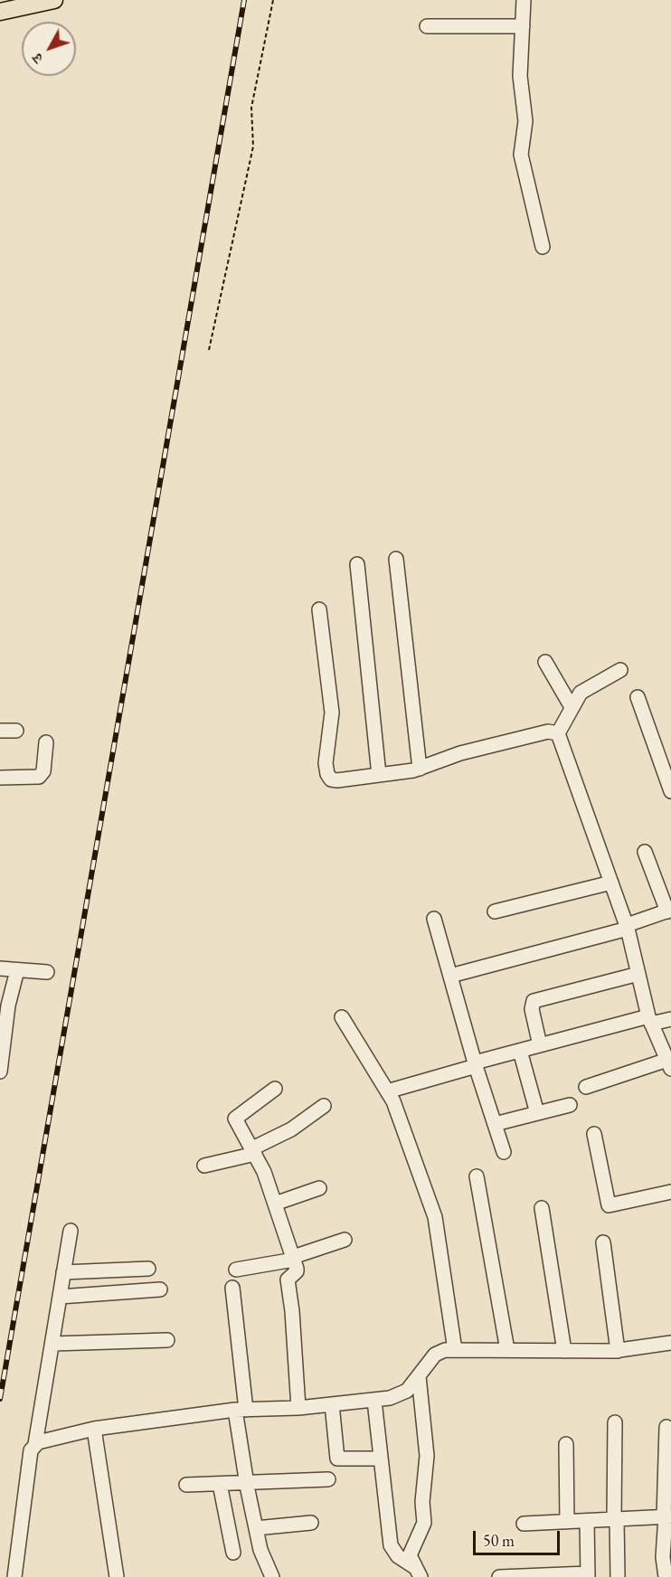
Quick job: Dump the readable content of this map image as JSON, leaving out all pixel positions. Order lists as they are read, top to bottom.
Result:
{
  "scale_bar": "50 m",
  "north": "bottom left"
}
